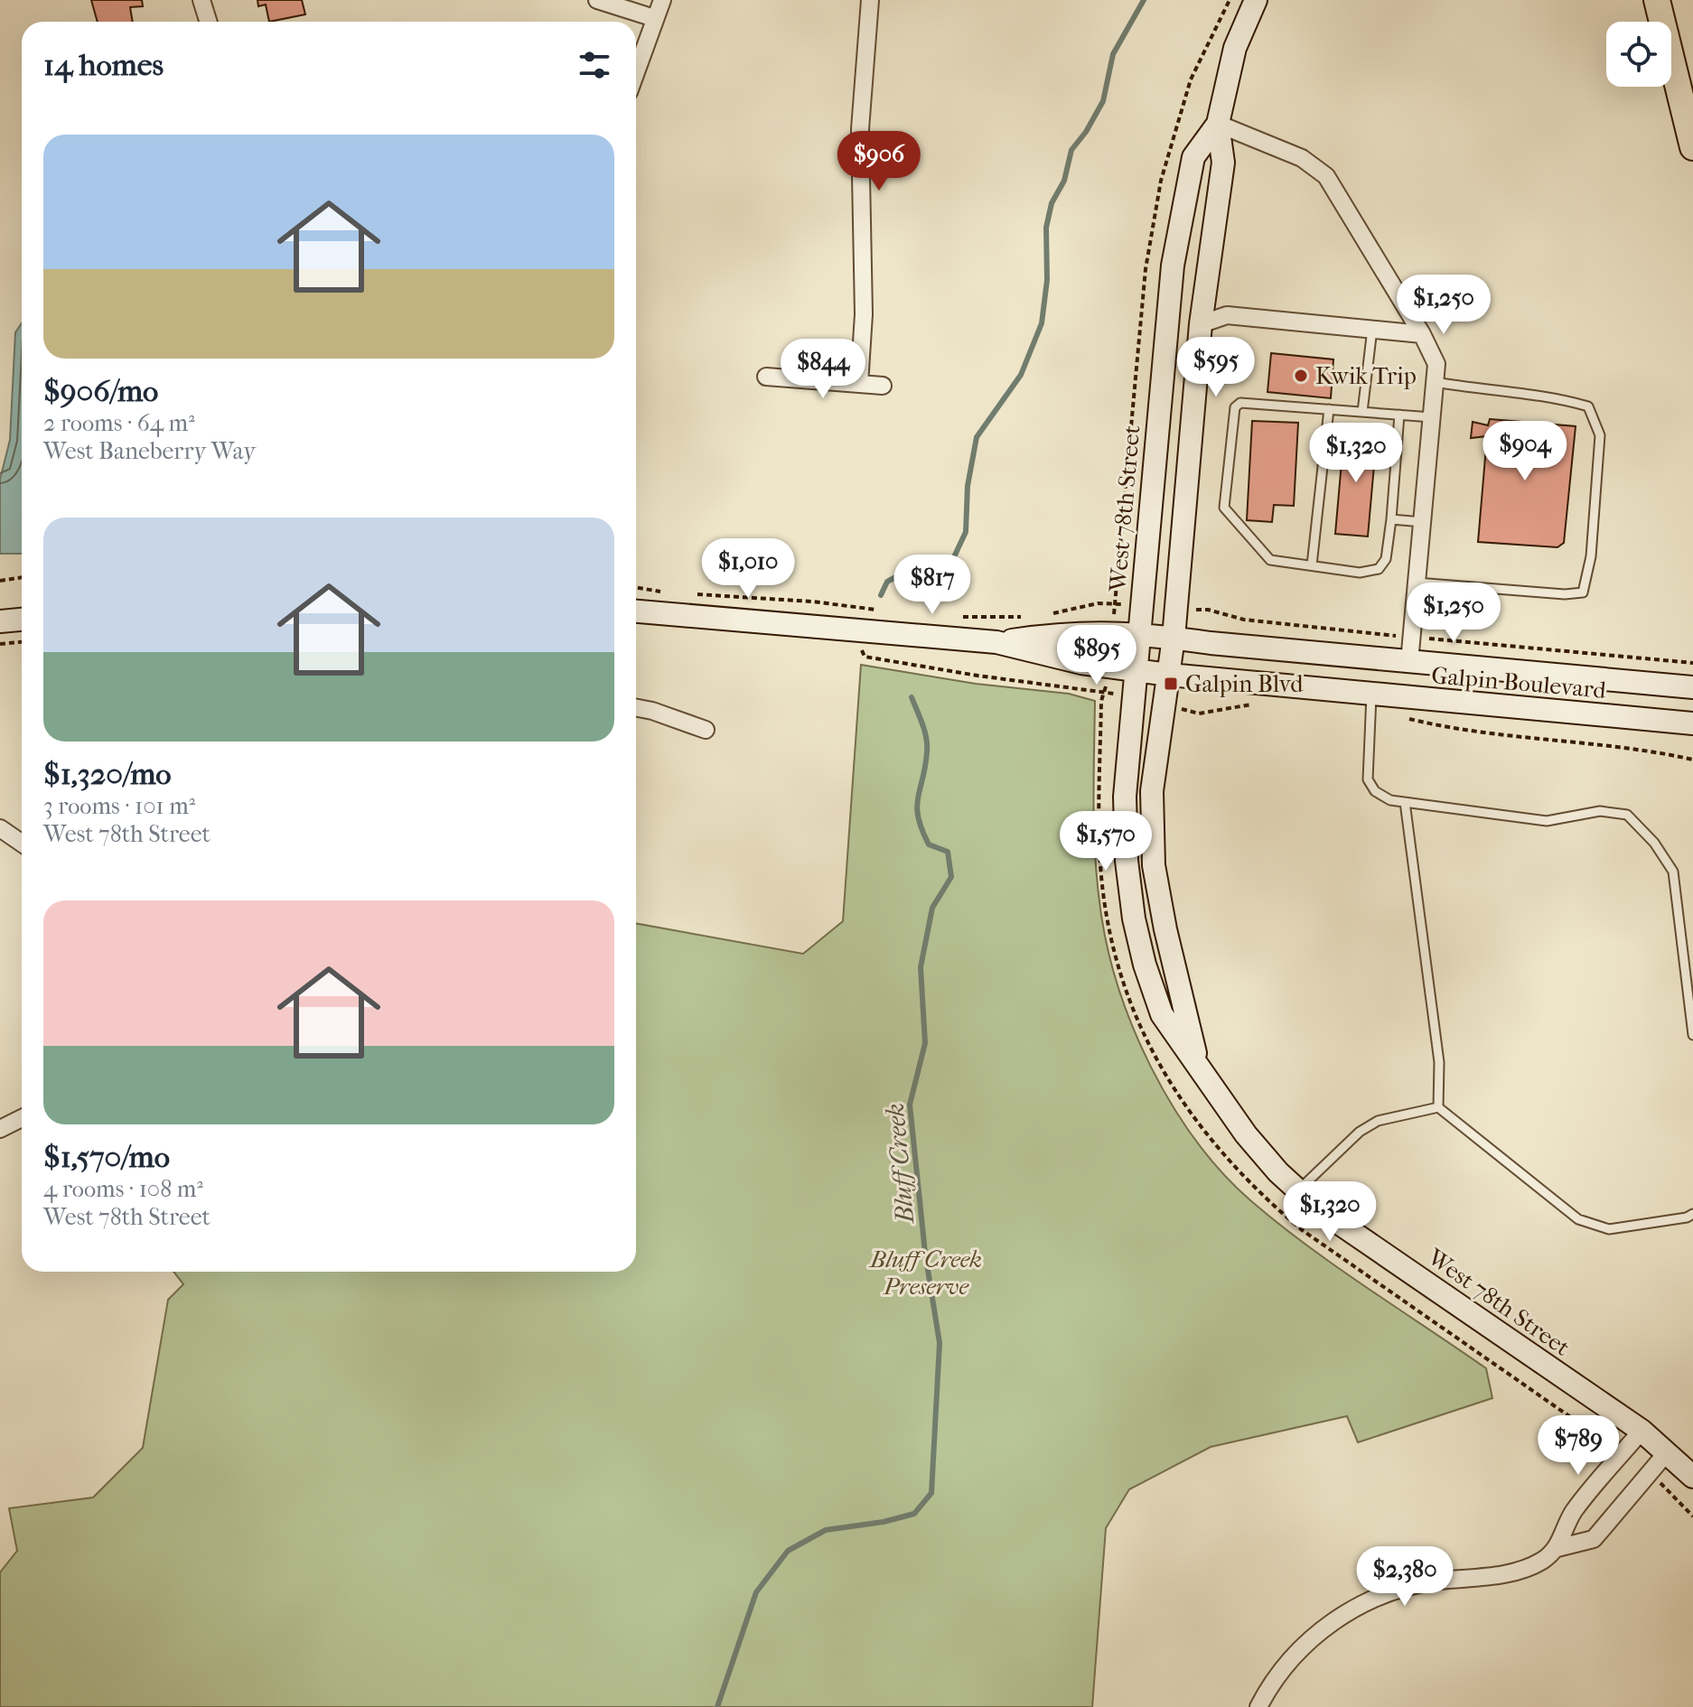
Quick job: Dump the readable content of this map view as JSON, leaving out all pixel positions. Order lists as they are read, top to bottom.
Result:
{
  "streets": {
    "street": ["West 78th Street", "Galpin Boulevard"]
  },
  "crossings": [
    ["West 78th Street", "Galpin Boulevard"]
  ],
  "water": ["Bluff Creek"],
  "parks": ["Bluff Creek Preserve"],
  "places": {
    "other": ["Kwik Trip"],
    "transit": ["Galpin Blvd"]
  },
  "page": {
    "heading": "14 homes",
    "list": [
      {
        "name": "$906/mo",
        "note": "2 rooms · 64 m² · West Baneberry Way"
      },
      {
        "name": "$1,320/mo",
        "note": "3 rooms · 101 m² · West 78th Street"
      },
      {
        "name": "$1,570/mo",
        "note": "4 rooms · 108 m² · West 78th Street"
      }
    ],
    "price": [
      "$906",
      "$1,250",
      "$595",
      "$844",
      "$904",
      "$1,320",
      "$1,010",
      "$817",
      "$1,250",
      "$895",
      "$1,570",
      "$1,320",
      "$789",
      "$2,380"
    ]
  }
}
